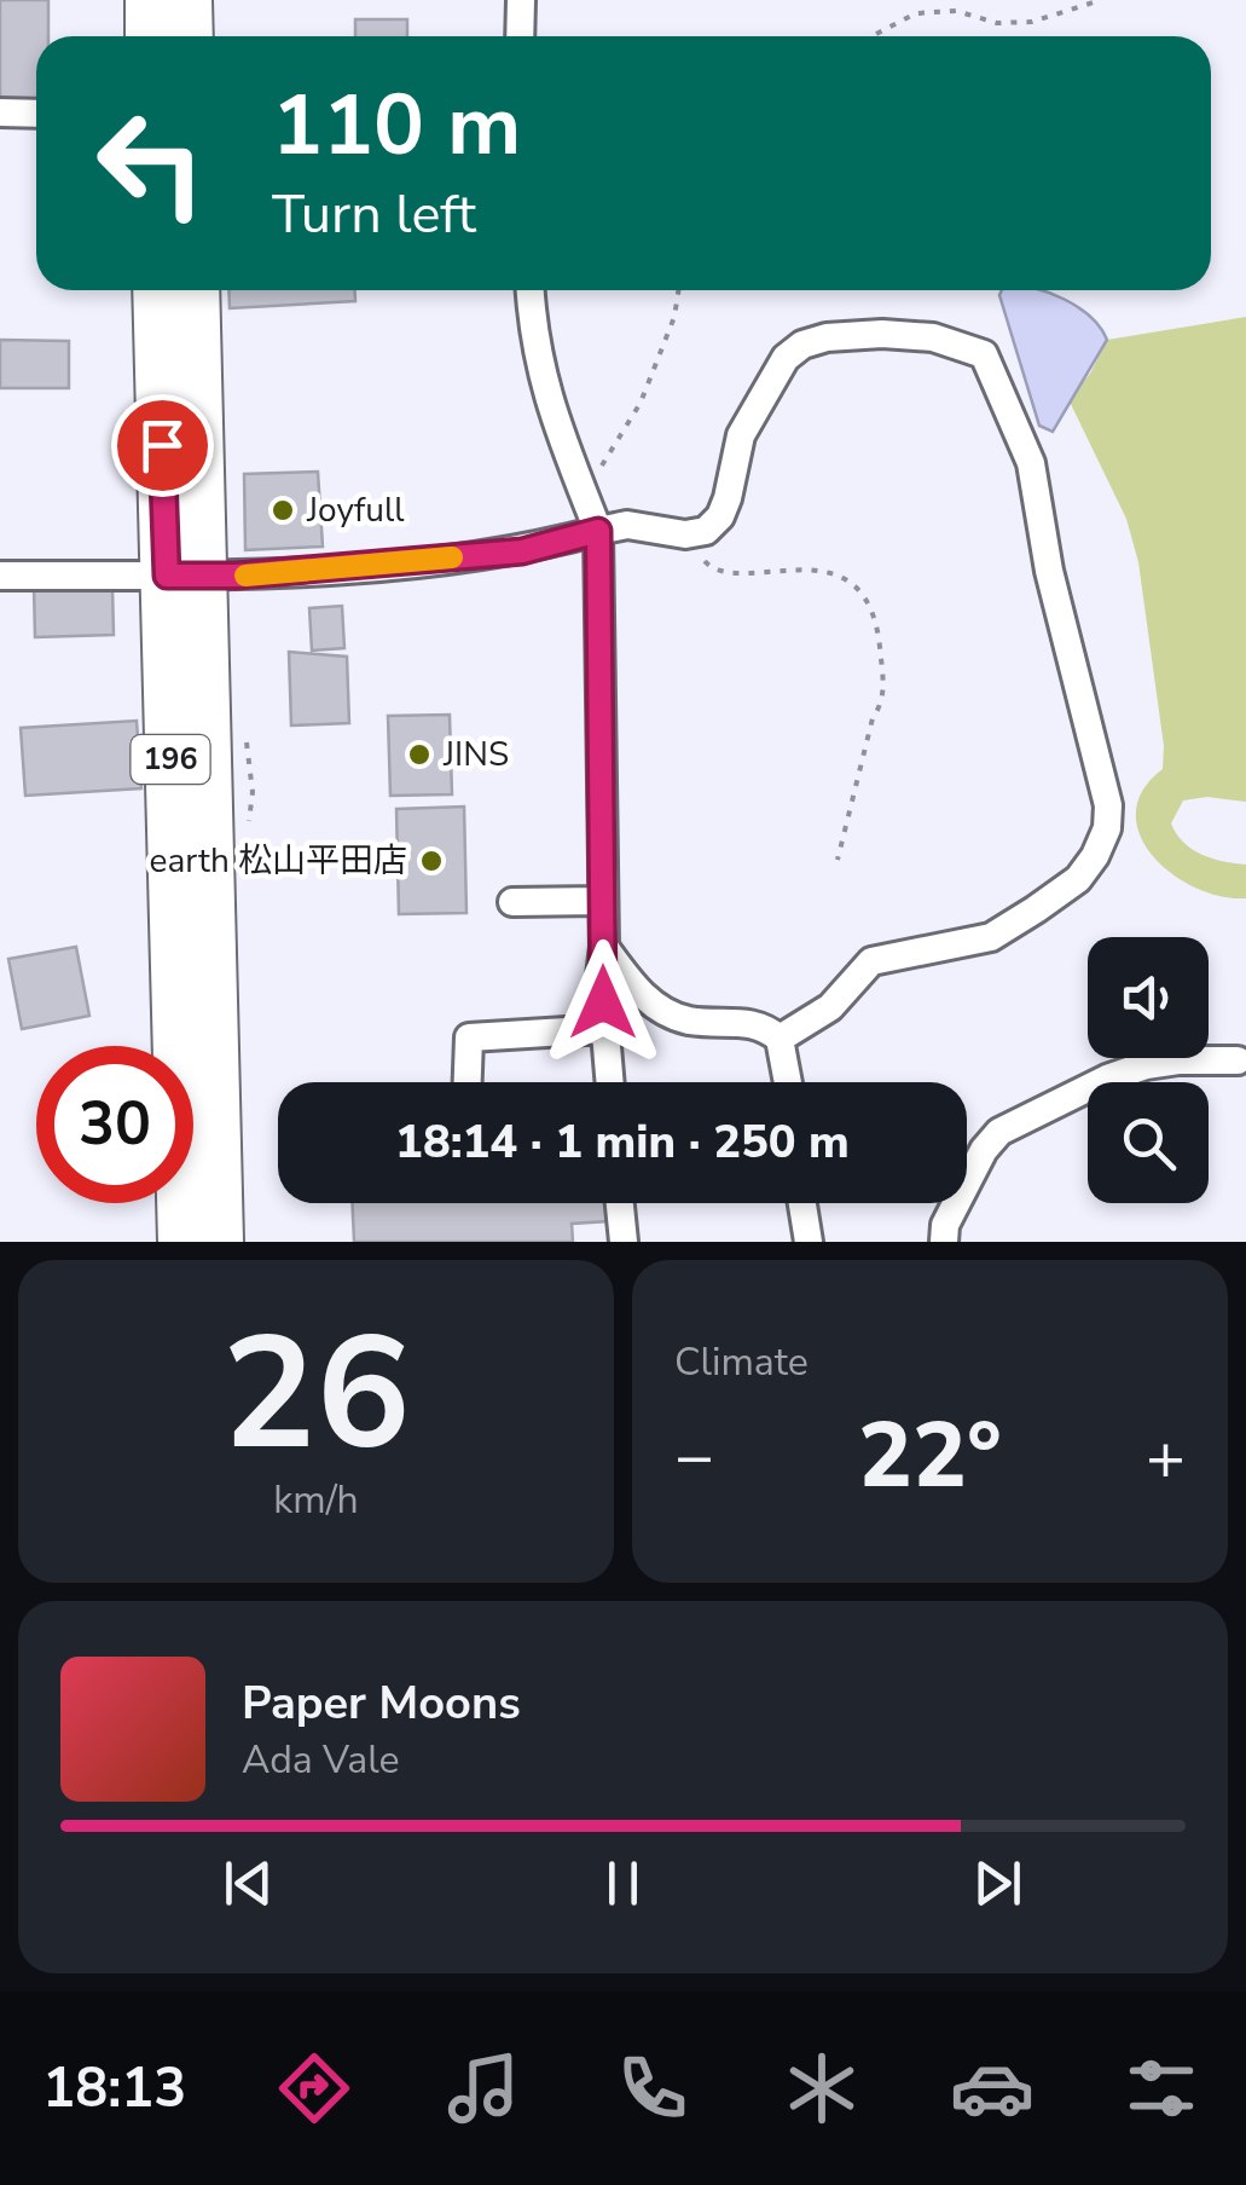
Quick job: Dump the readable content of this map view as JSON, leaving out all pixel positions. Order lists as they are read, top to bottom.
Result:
{
  "streets": {
    "highway": ["196"]
  },
  "places": ["Joyfull", "JINS", "earth 松山平田店"],
  "page": {
    "turn": ["110 m", "Turn left"],
    "limit": "30",
    "trip": "18:14 · 1 min · 250 m",
    "tile": [
      ["26", "km/h"],
      "Climate"
    ],
    "heat": ["−", "22°", "+"],
    "song": ["Paper Moons", "Ada Vale"],
    "tabs": "18:13"
  }
}
